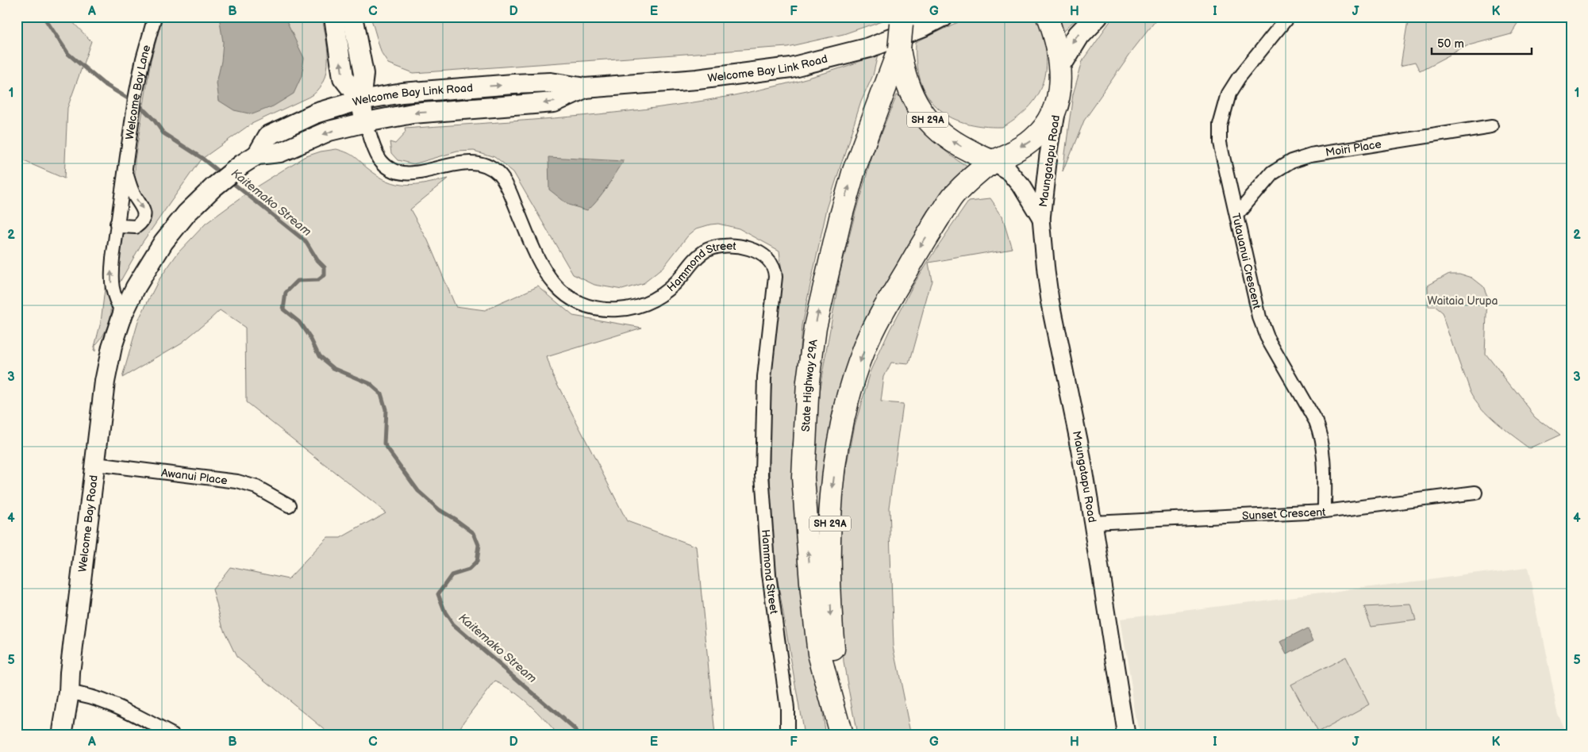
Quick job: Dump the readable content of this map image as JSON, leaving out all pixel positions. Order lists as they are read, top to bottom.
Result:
{
  "streets": {
    "highway": ["SH 29A", "State Highway 29A"],
    "main road": ["Welcome Bay Link Road", "Welcome Bay Road"],
    "street": [
      "Welcome Bay Lane",
      "Moiri Place",
      "Maungatapu Road",
      "Tutauanui Crescent",
      "Hammond Street",
      "Awanui Place",
      "Sunset Crescent"
    ]
  },
  "crossings": [
    ["Welcome Bay Link Road", "Welcome Bay Lane"],
    ["Welcome Bay Link Road", "Hammond Street"],
    ["Welcome Bay Link Road", "Welcome Bay Road"],
    ["Welcome Bay Lane", "Welcome Bay Road"],
    ["SH 29A", "Maungatapu Road"],
    ["SH 29A", "State Highway 29A"],
    ["Moiri Place", "Tutauanui Crescent"],
    ["Maungatapu Road", "State Highway 29A"],
    ["Maungatapu Road", "Sunset Crescent"],
    ["Tutauanui Crescent", "Sunset Crescent"],
    ["Awanui Place", "Welcome Bay Road"]
  ],
  "water": ["Kaitemako Stream"],
  "parks": ["Waitaia Urupa"],
  "scale_bar": "50 m",
  "grid": {
    "columns": [
      "A",
      "B",
      "C",
      "D",
      "E",
      "F",
      "G",
      "H",
      "I",
      "J",
      "K"
    ],
    "rows": [
      "1",
      "2",
      "3",
      "4",
      "5"
    ]
  }
}
